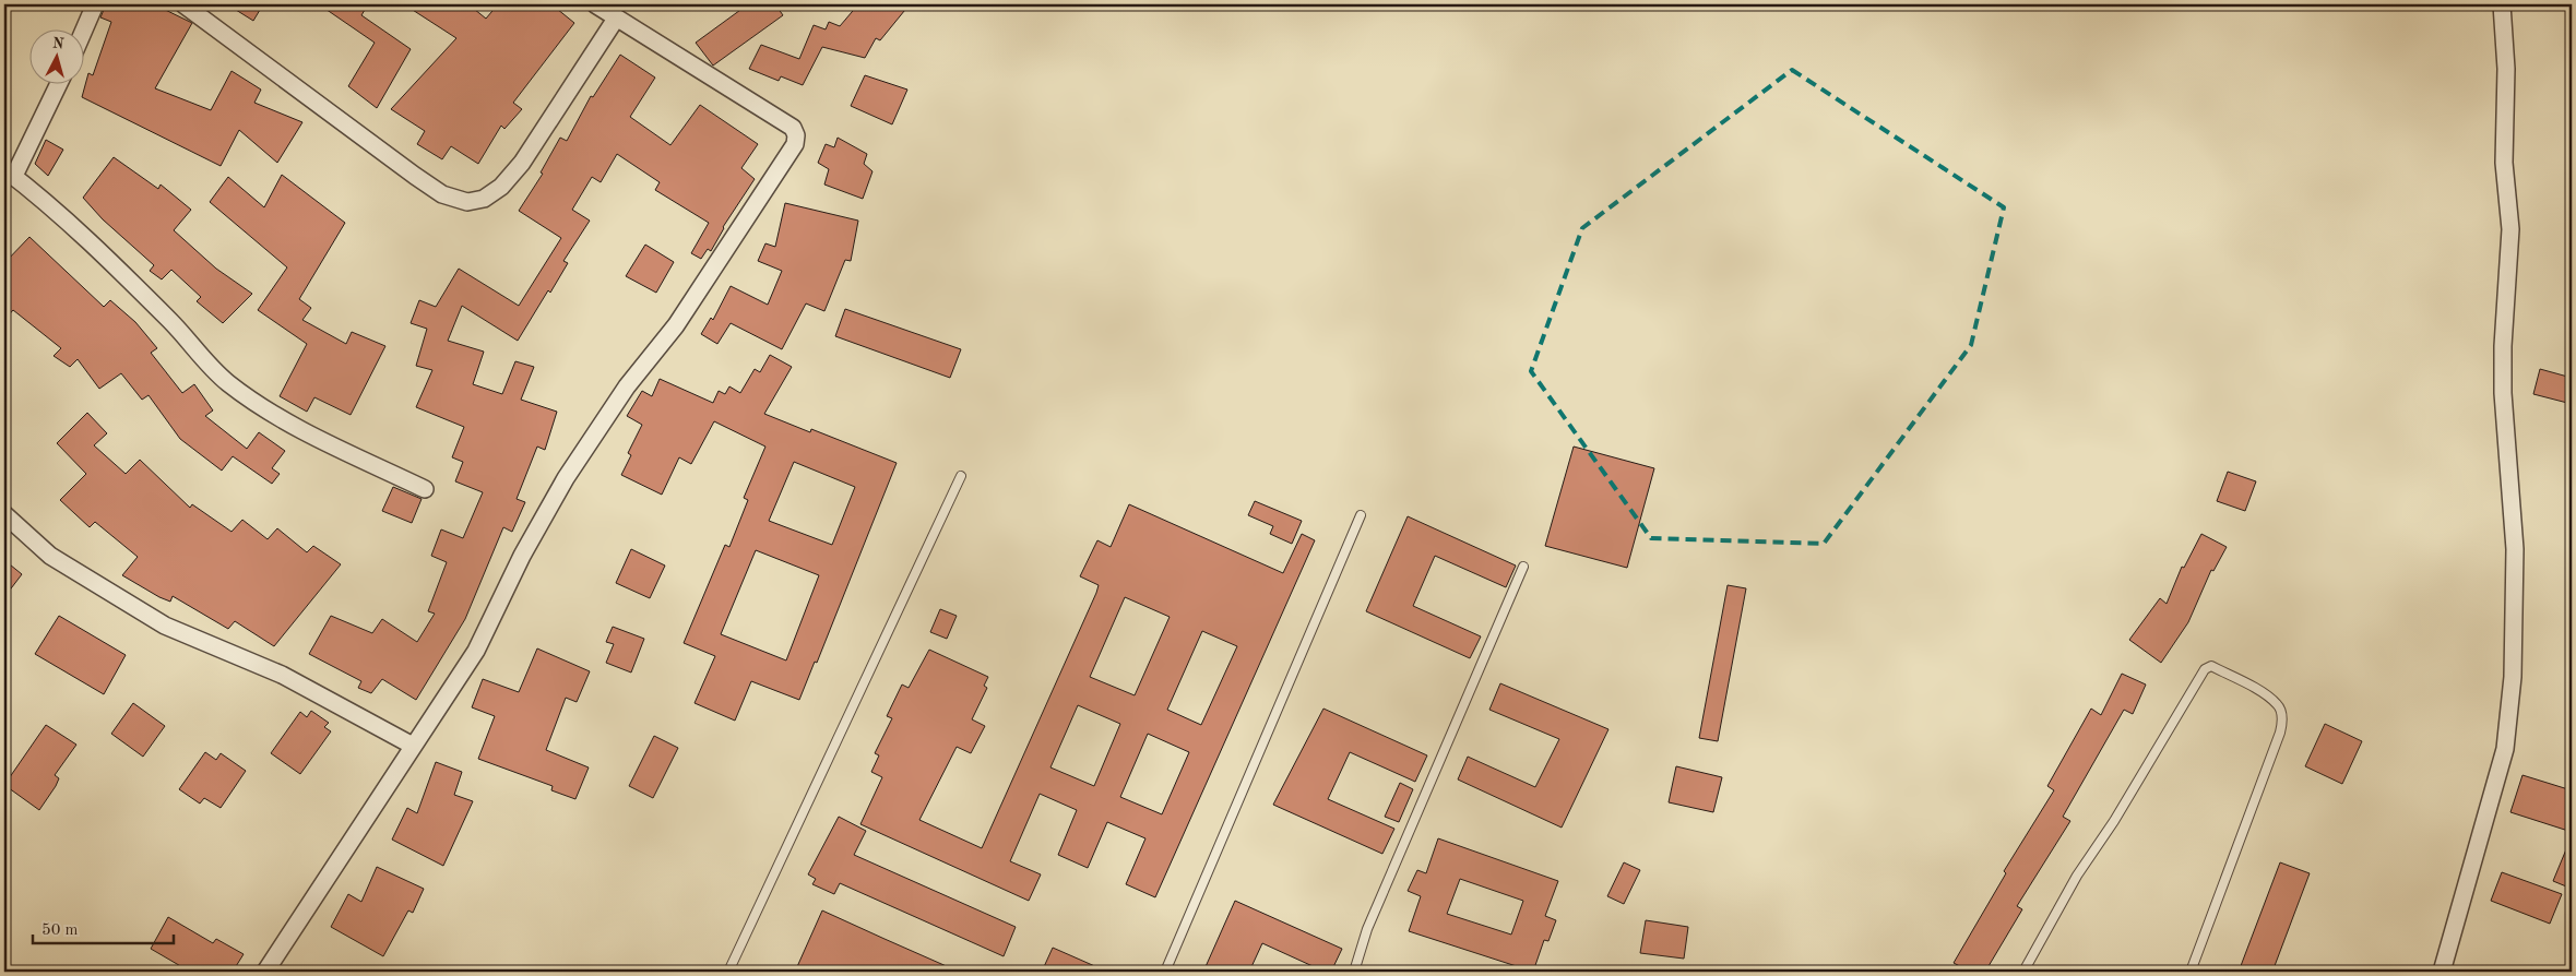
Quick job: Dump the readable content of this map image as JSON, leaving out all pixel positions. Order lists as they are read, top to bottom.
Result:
{
  "scale_bar": "50 m",
  "north": "top"
}
